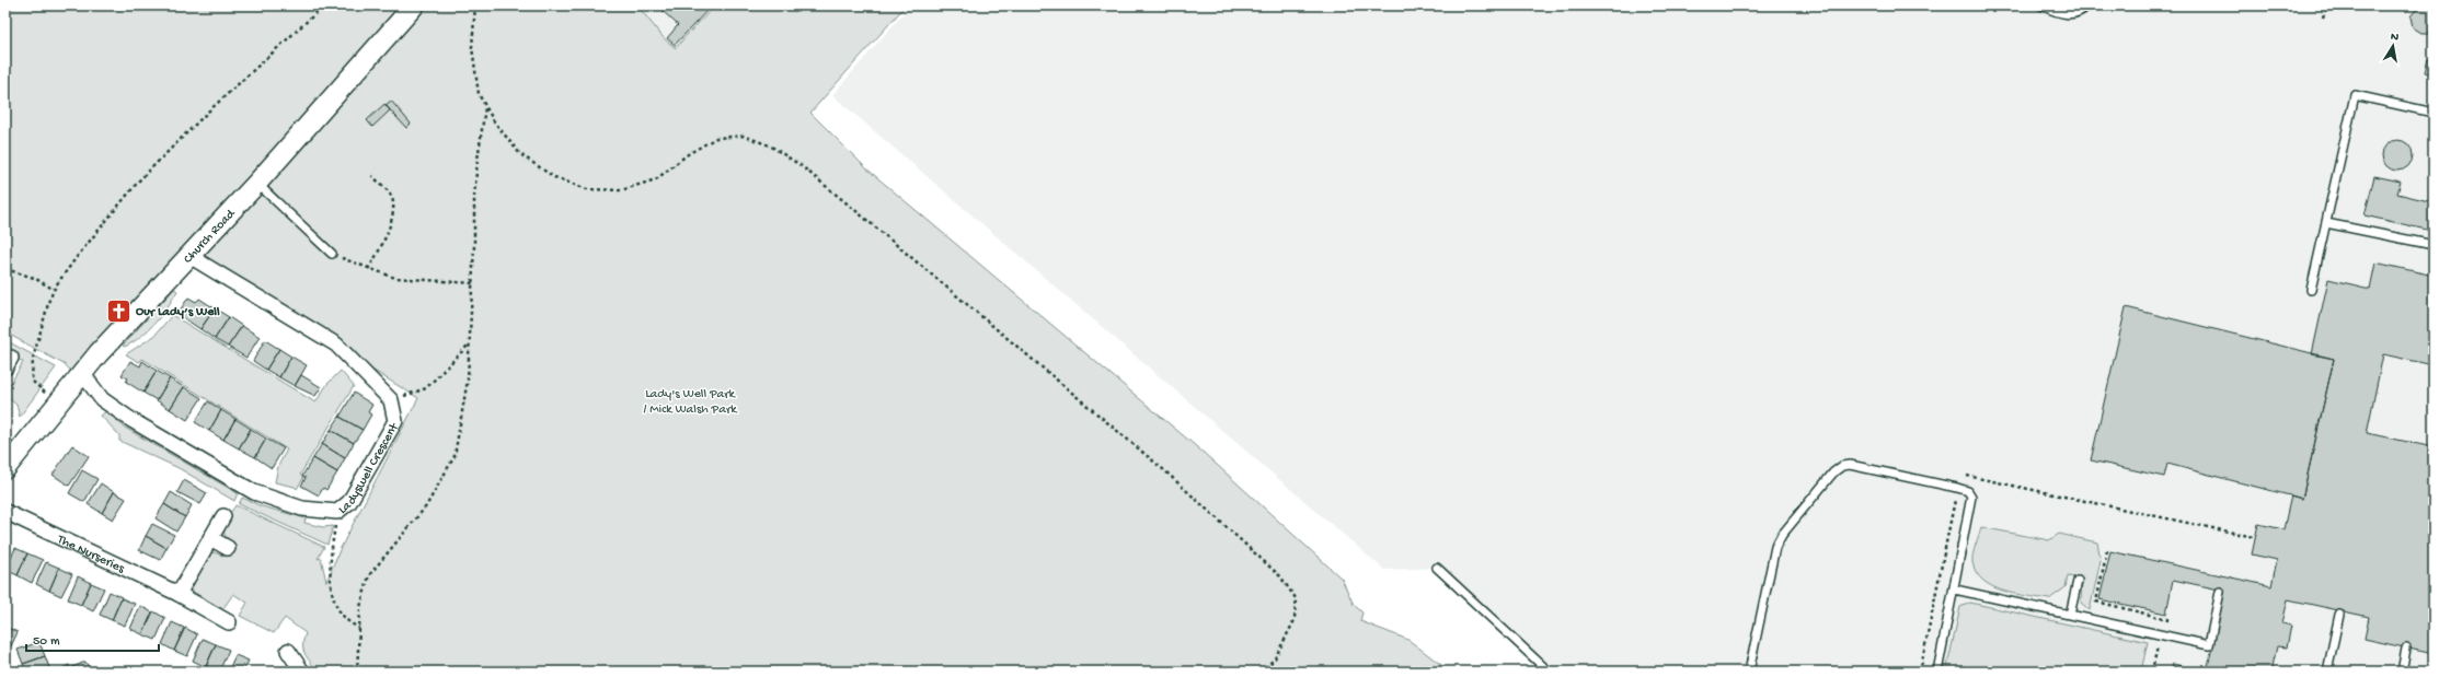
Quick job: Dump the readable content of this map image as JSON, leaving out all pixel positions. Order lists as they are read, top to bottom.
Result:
{
  "streets": {
    "street": ["Church Road", "Ladyswell Crescent", "The Nurseries"]
  },
  "crossings": [
    ["Church Road", "Ladyswell Crescent"]
  ],
  "parks": ["Lady's Well Park / Mick Walsh Park"],
  "places": {
    "church": ["Our Lady’s Well"]
  },
  "scale_bar": "50 m",
  "north": "top"
}
